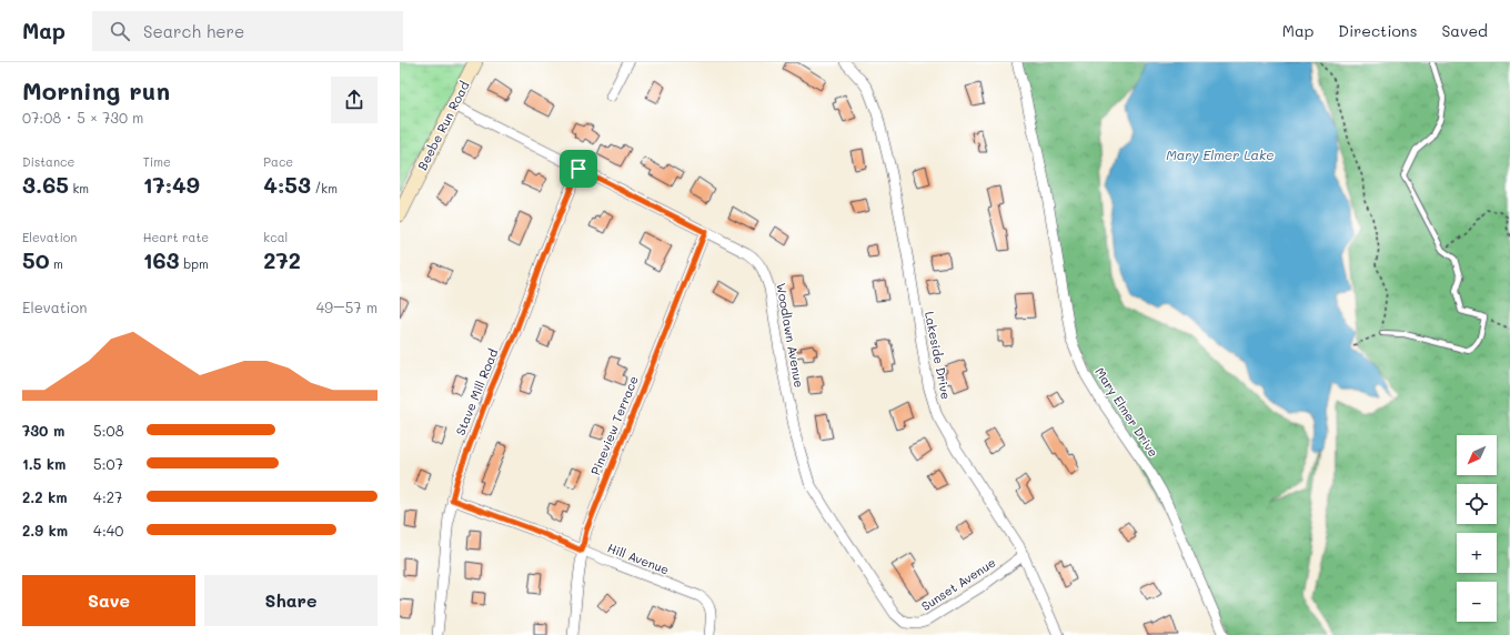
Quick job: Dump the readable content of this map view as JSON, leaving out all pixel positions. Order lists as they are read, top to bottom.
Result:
{
  "streets": {
    "main road": ["Beebe Run Road"],
    "street": [
      "Woodlawn Avenue",
      "Lakeside Drive",
      "Stave Mill Road",
      "Mary Elmer Drive",
      "Pineview Terrace",
      "Hill Avenue",
      "Sunset Avenue"
    ]
  },
  "crossings": [
    ["Beebe Run Road", "Woodlawn Avenue"],
    ["Woodlawn Avenue", "Stave Mill Road"],
    ["Woodlawn Avenue", "Pineview Terrace"],
    ["Woodlawn Avenue", "Sunset Avenue"],
    ["Lakeside Drive", "Sunset Avenue"],
    ["Stave Mill Road", "Hill Avenue"],
    ["Pineview Terrace", "Hill Avenue"]
  ],
  "water": ["Mary Elmer Lake"],
  "north": "bottom left",
  "page": {
    "header": "Map",
    "search": "Search here",
    "nav": ["Map", "Directions", "Saved"],
    "heading": ["Morning run", "07:08 · 5 × 730 m"],
    "stats": [
      ["Distance", "3.65 km"],
      ["Time", "17:49"],
      ["Pace", "4:53 /km"],
      ["Elevation", "50 m"],
      ["Heart rate", "163 bpm"],
      ["kcal", "272"]
    ],
    "chart": ["Elevation", "49–57 m"],
    "list": [
      {
        "name": "730 m",
        "note": "5:08"
      },
      {
        "name": "1.5 km",
        "note": "5:07"
      },
      {
        "name": "2.2 km",
        "note": "4:27"
      },
      {
        "name": "2.9 km",
        "note": "4:40"
      }
    ],
    "map_buttons": ["+", "−"],
    "buttons": ["Save", "Share"]
  }
}
